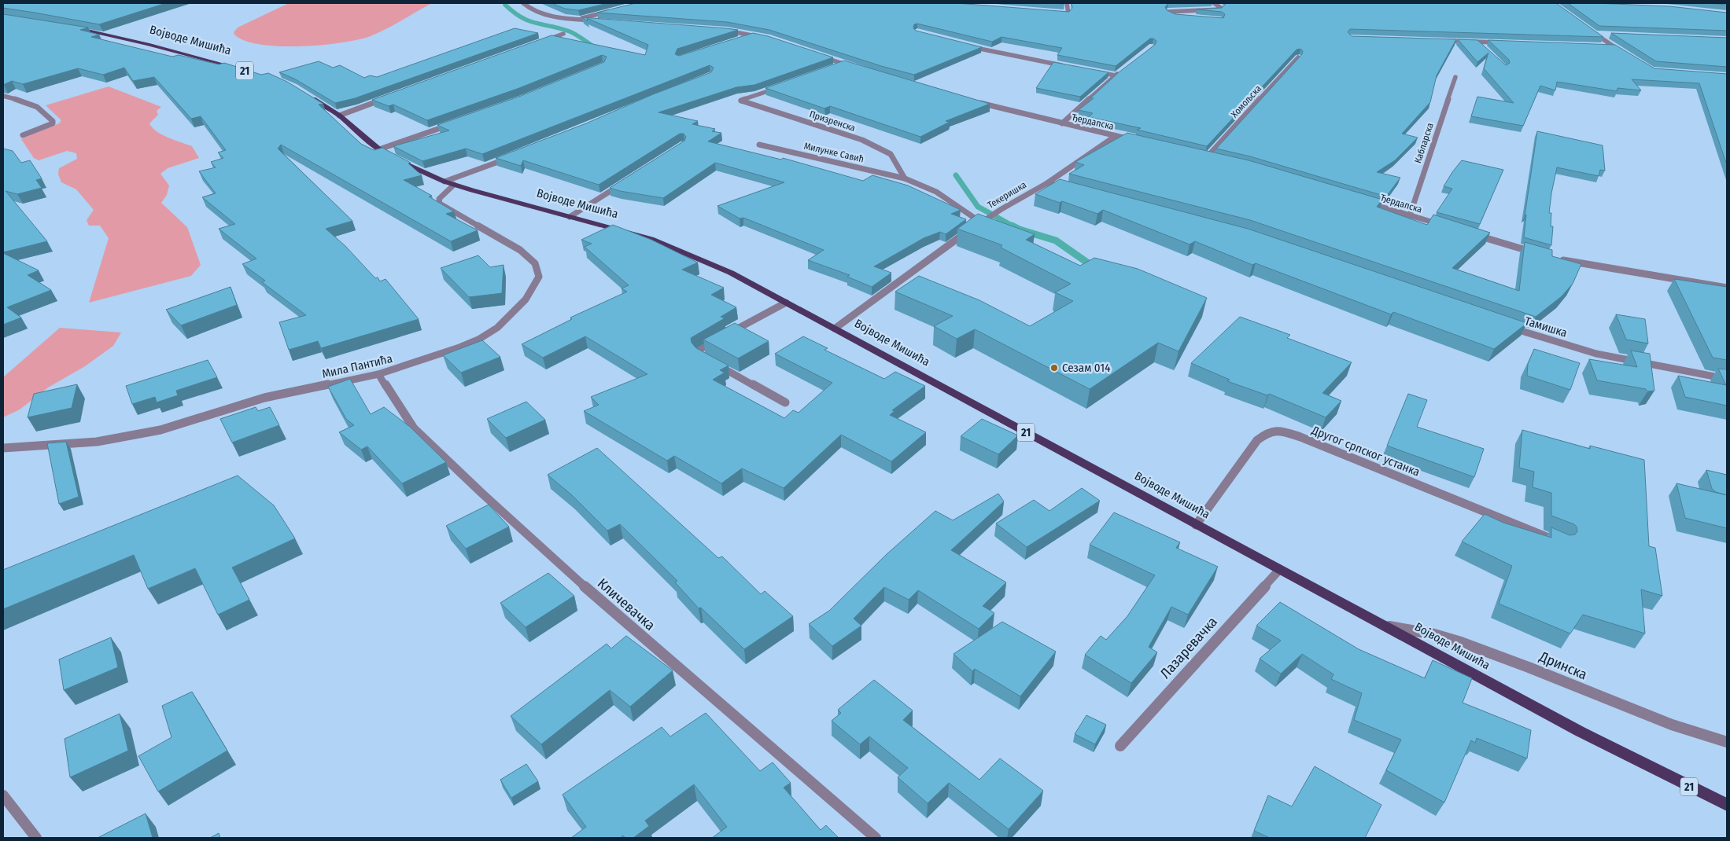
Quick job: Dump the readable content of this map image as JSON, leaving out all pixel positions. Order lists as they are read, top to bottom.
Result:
{
  "streets": {
    "main road": ["Војводе Мишића", "21"],
    "street": [
      "Хомољска",
      "Призренска",
      "Ђердапска",
      "Кабларска",
      "Милунке Савић",
      "Текеришка",
      "Тамишка",
      "Мила Пантића",
      "Другог српског устанка",
      "Кличевачка",
      "Лазаревачка",
      "Дринска"
    ]
  },
  "crossings": [
    ["Војводе Мишића", "Мила Пантића"],
    ["Војводе Мишића", "Другог српског устанка"],
    ["Војводе Мишића", "Лазаревачка"],
    ["Војводе Мишића", "Дринска"],
    ["Призренска", "Милунке Савић"],
    ["Ђердапска", "Кабларска"],
    ["Ђердапска", "Текеришка"],
    ["Милунке Савић", "Текеришка"],
    ["Мила Пантића", "Кличевачка"]
  ],
  "places": ["Сезам 014"]
}
